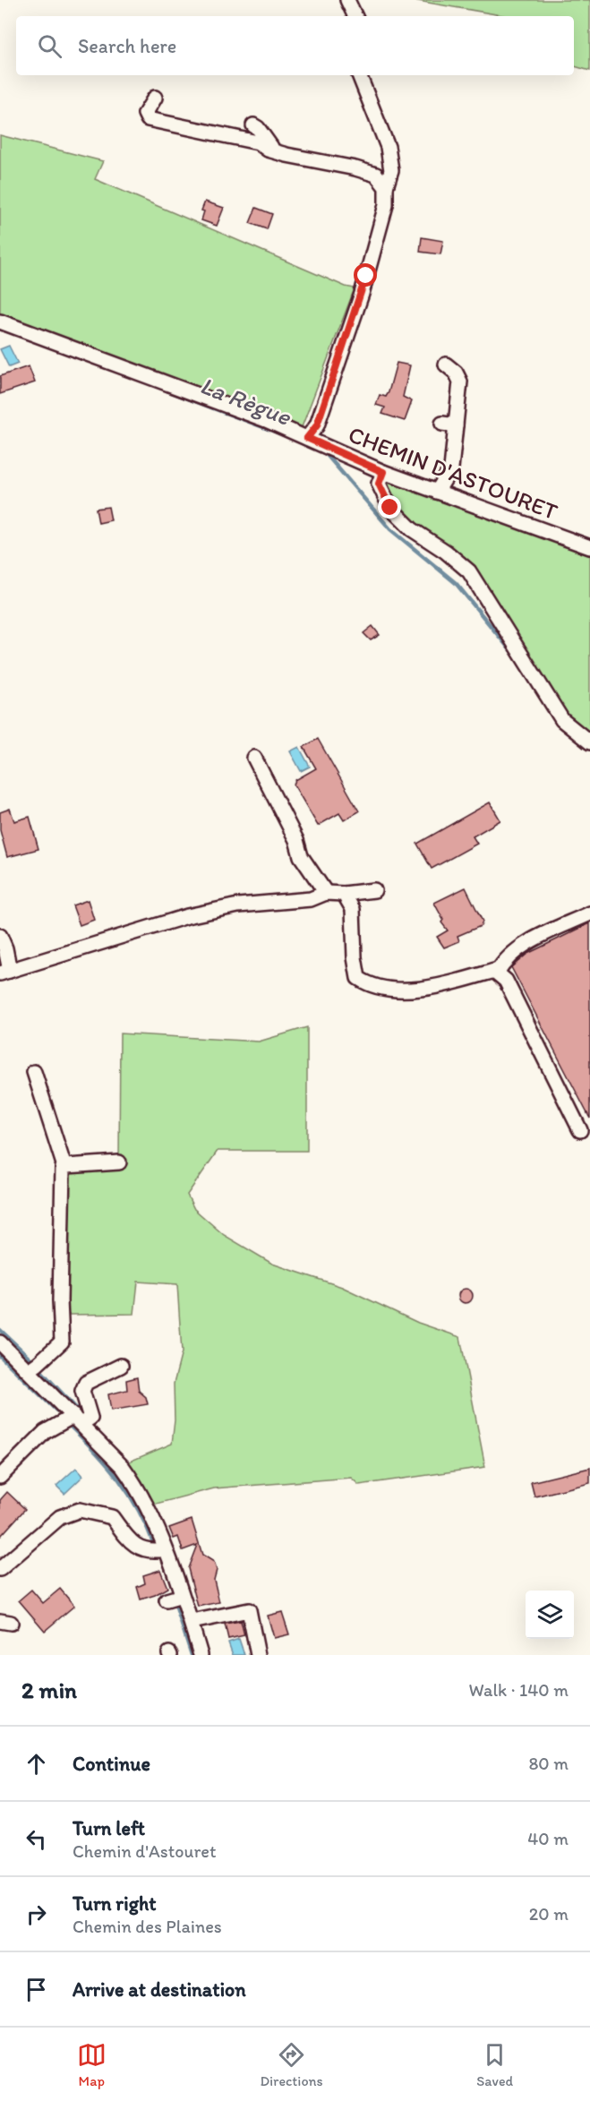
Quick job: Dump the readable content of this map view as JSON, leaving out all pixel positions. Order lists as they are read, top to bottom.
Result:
{
  "streets": {
    "street": ["CHEMIN D'ASTOURET"]
  },
  "water": ["La Règue"],
  "page": {
    "search": "Search here",
    "heading": ["2 min", "Walk · 140 m"],
    "list": [
      ["Continue", "80 m"],
      ["Turn left", "Chemin d'Astouret", "40 m"],
      ["Turn right", "Chemin des Plaines", "20 m"],
      "Arrive at destination"
    ],
    "nav": ["Map", "Directions", "Saved"]
  }
}
